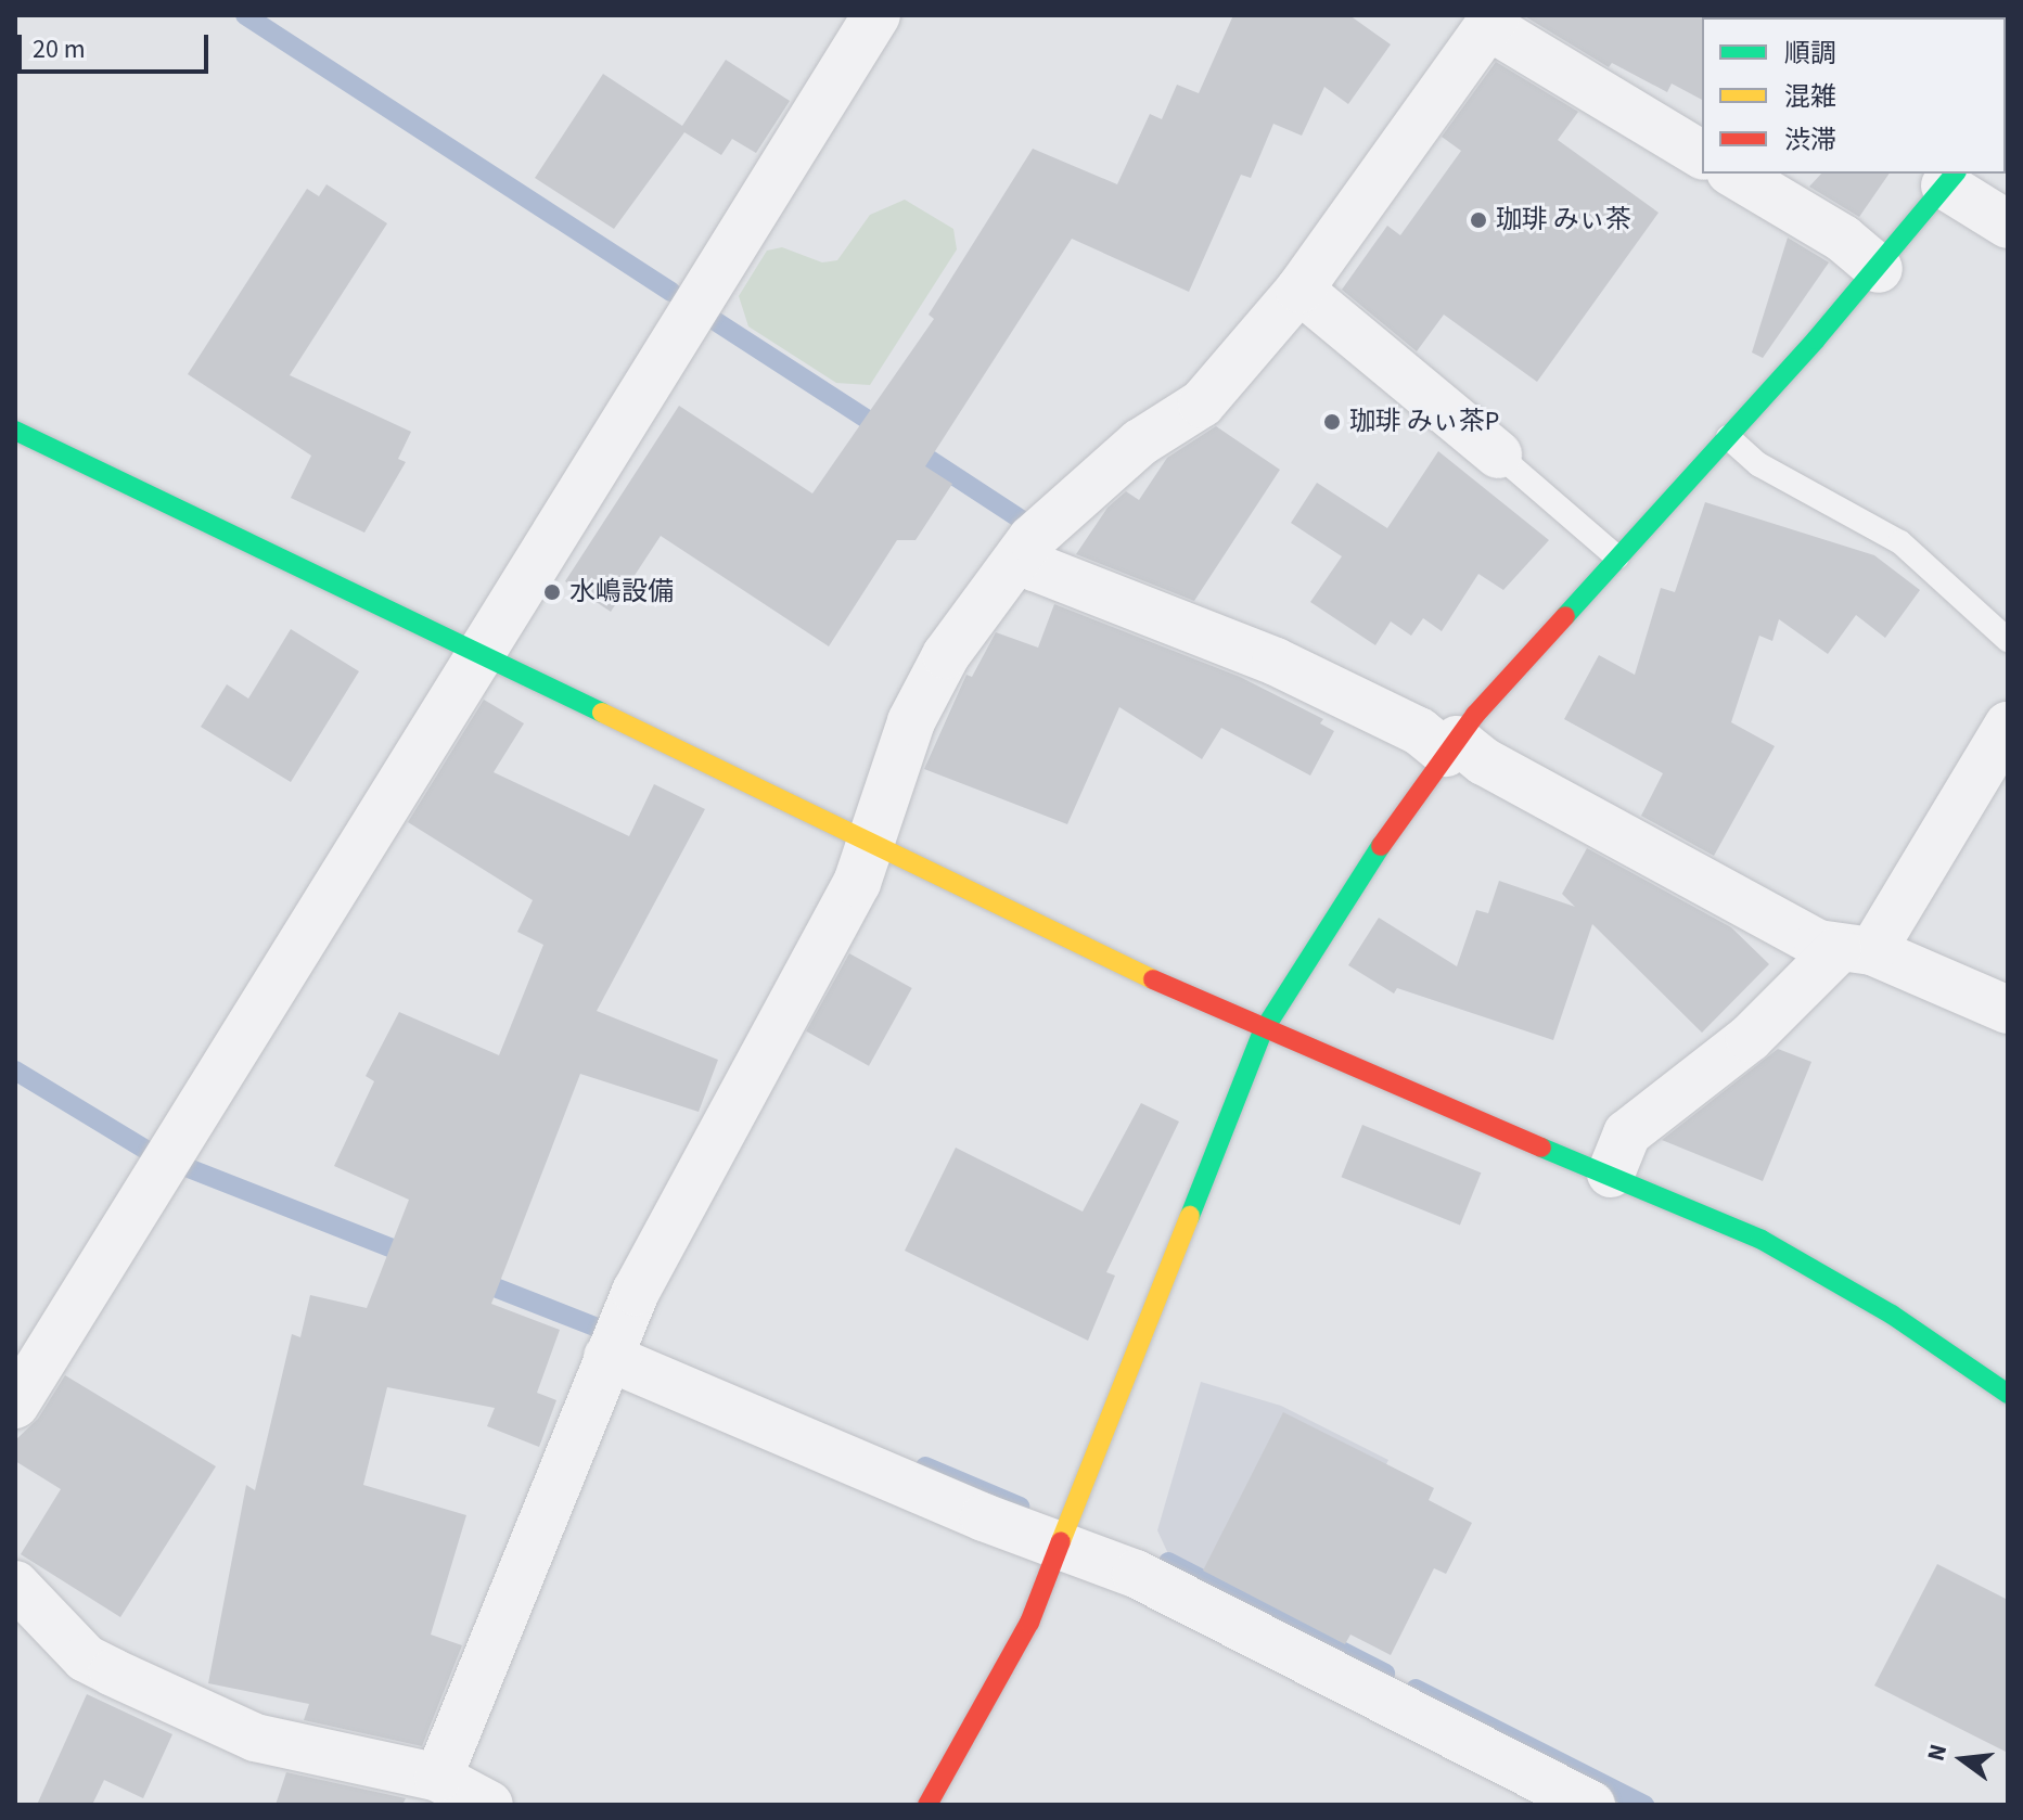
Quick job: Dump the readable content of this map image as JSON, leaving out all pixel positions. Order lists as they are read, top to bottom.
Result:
{
  "places": ["珈琲 みぃ茶", "珈琲 みぃ茶P", "水嶋設備"],
  "legend": ["順調", "混雑", "渋滞"],
  "scale_bar": "20 m",
  "north": "left"
}
